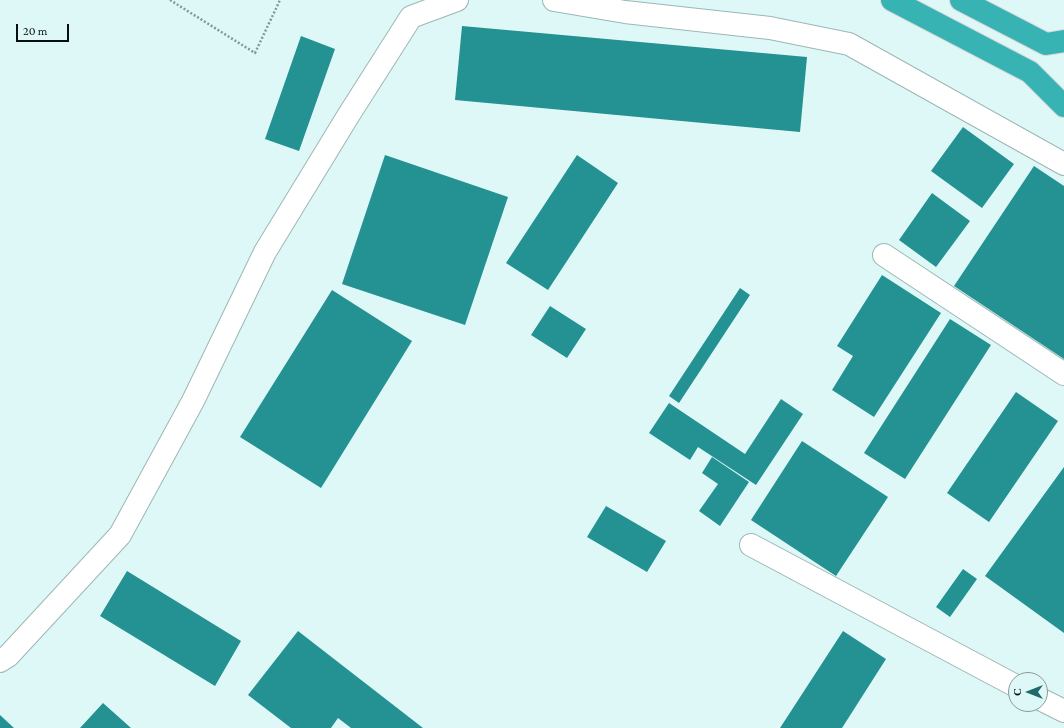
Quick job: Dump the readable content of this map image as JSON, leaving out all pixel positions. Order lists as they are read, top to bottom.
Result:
{
  "scale_bar": "20 m",
  "north": "left"
}
